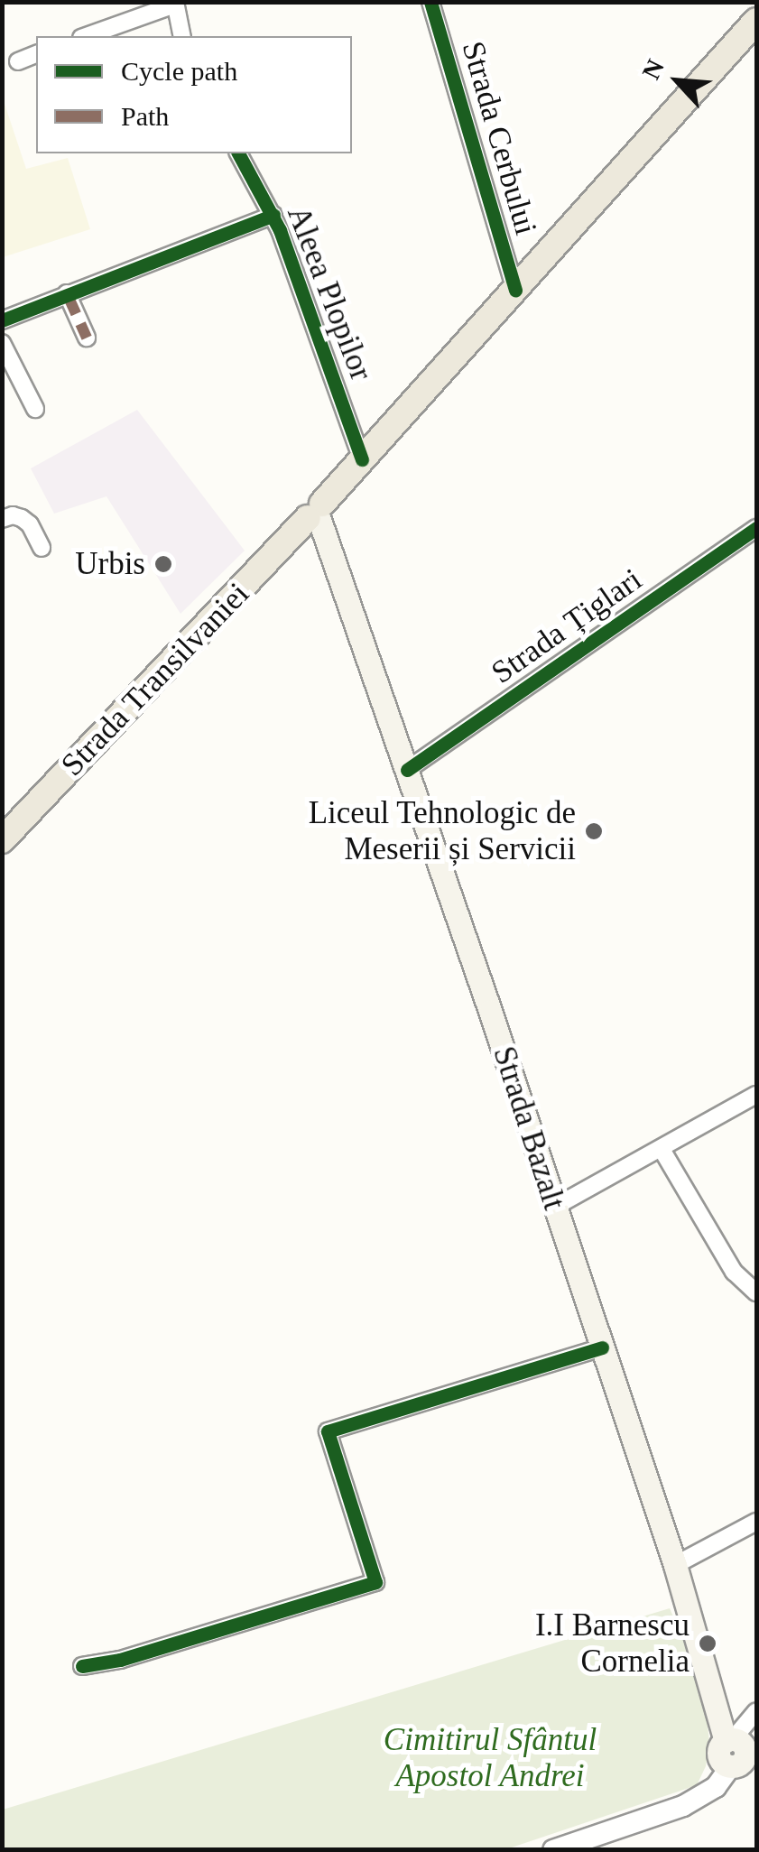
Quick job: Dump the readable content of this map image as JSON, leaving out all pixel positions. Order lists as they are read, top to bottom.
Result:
{
  "streets": {
    "main road": ["Strada Transilvaniei", "Strada Bazalt"],
    "street": ["Strada Cerbului", "Aleea Plopilor", "Strada Țiglari"]
  },
  "crossings": [
    ["Strada Cerbului", "Strada Transilvaniei"],
    ["Aleea Plopilor", "Strada Transilvaniei"],
    ["Strada Țiglari", "Strada Bazalt"],
    ["Strada Transilvaniei", "Strada Bazalt"]
  ],
  "parks": ["Cimitirul Sfântul Apostol Andrei"],
  "places": ["Urbis", "Liceul Tehnologic de Meserii și Servicii", "I.I Barnescu Cornelia"],
  "legend": ["Cycle path", "Path"],
  "north": "top left"
}
